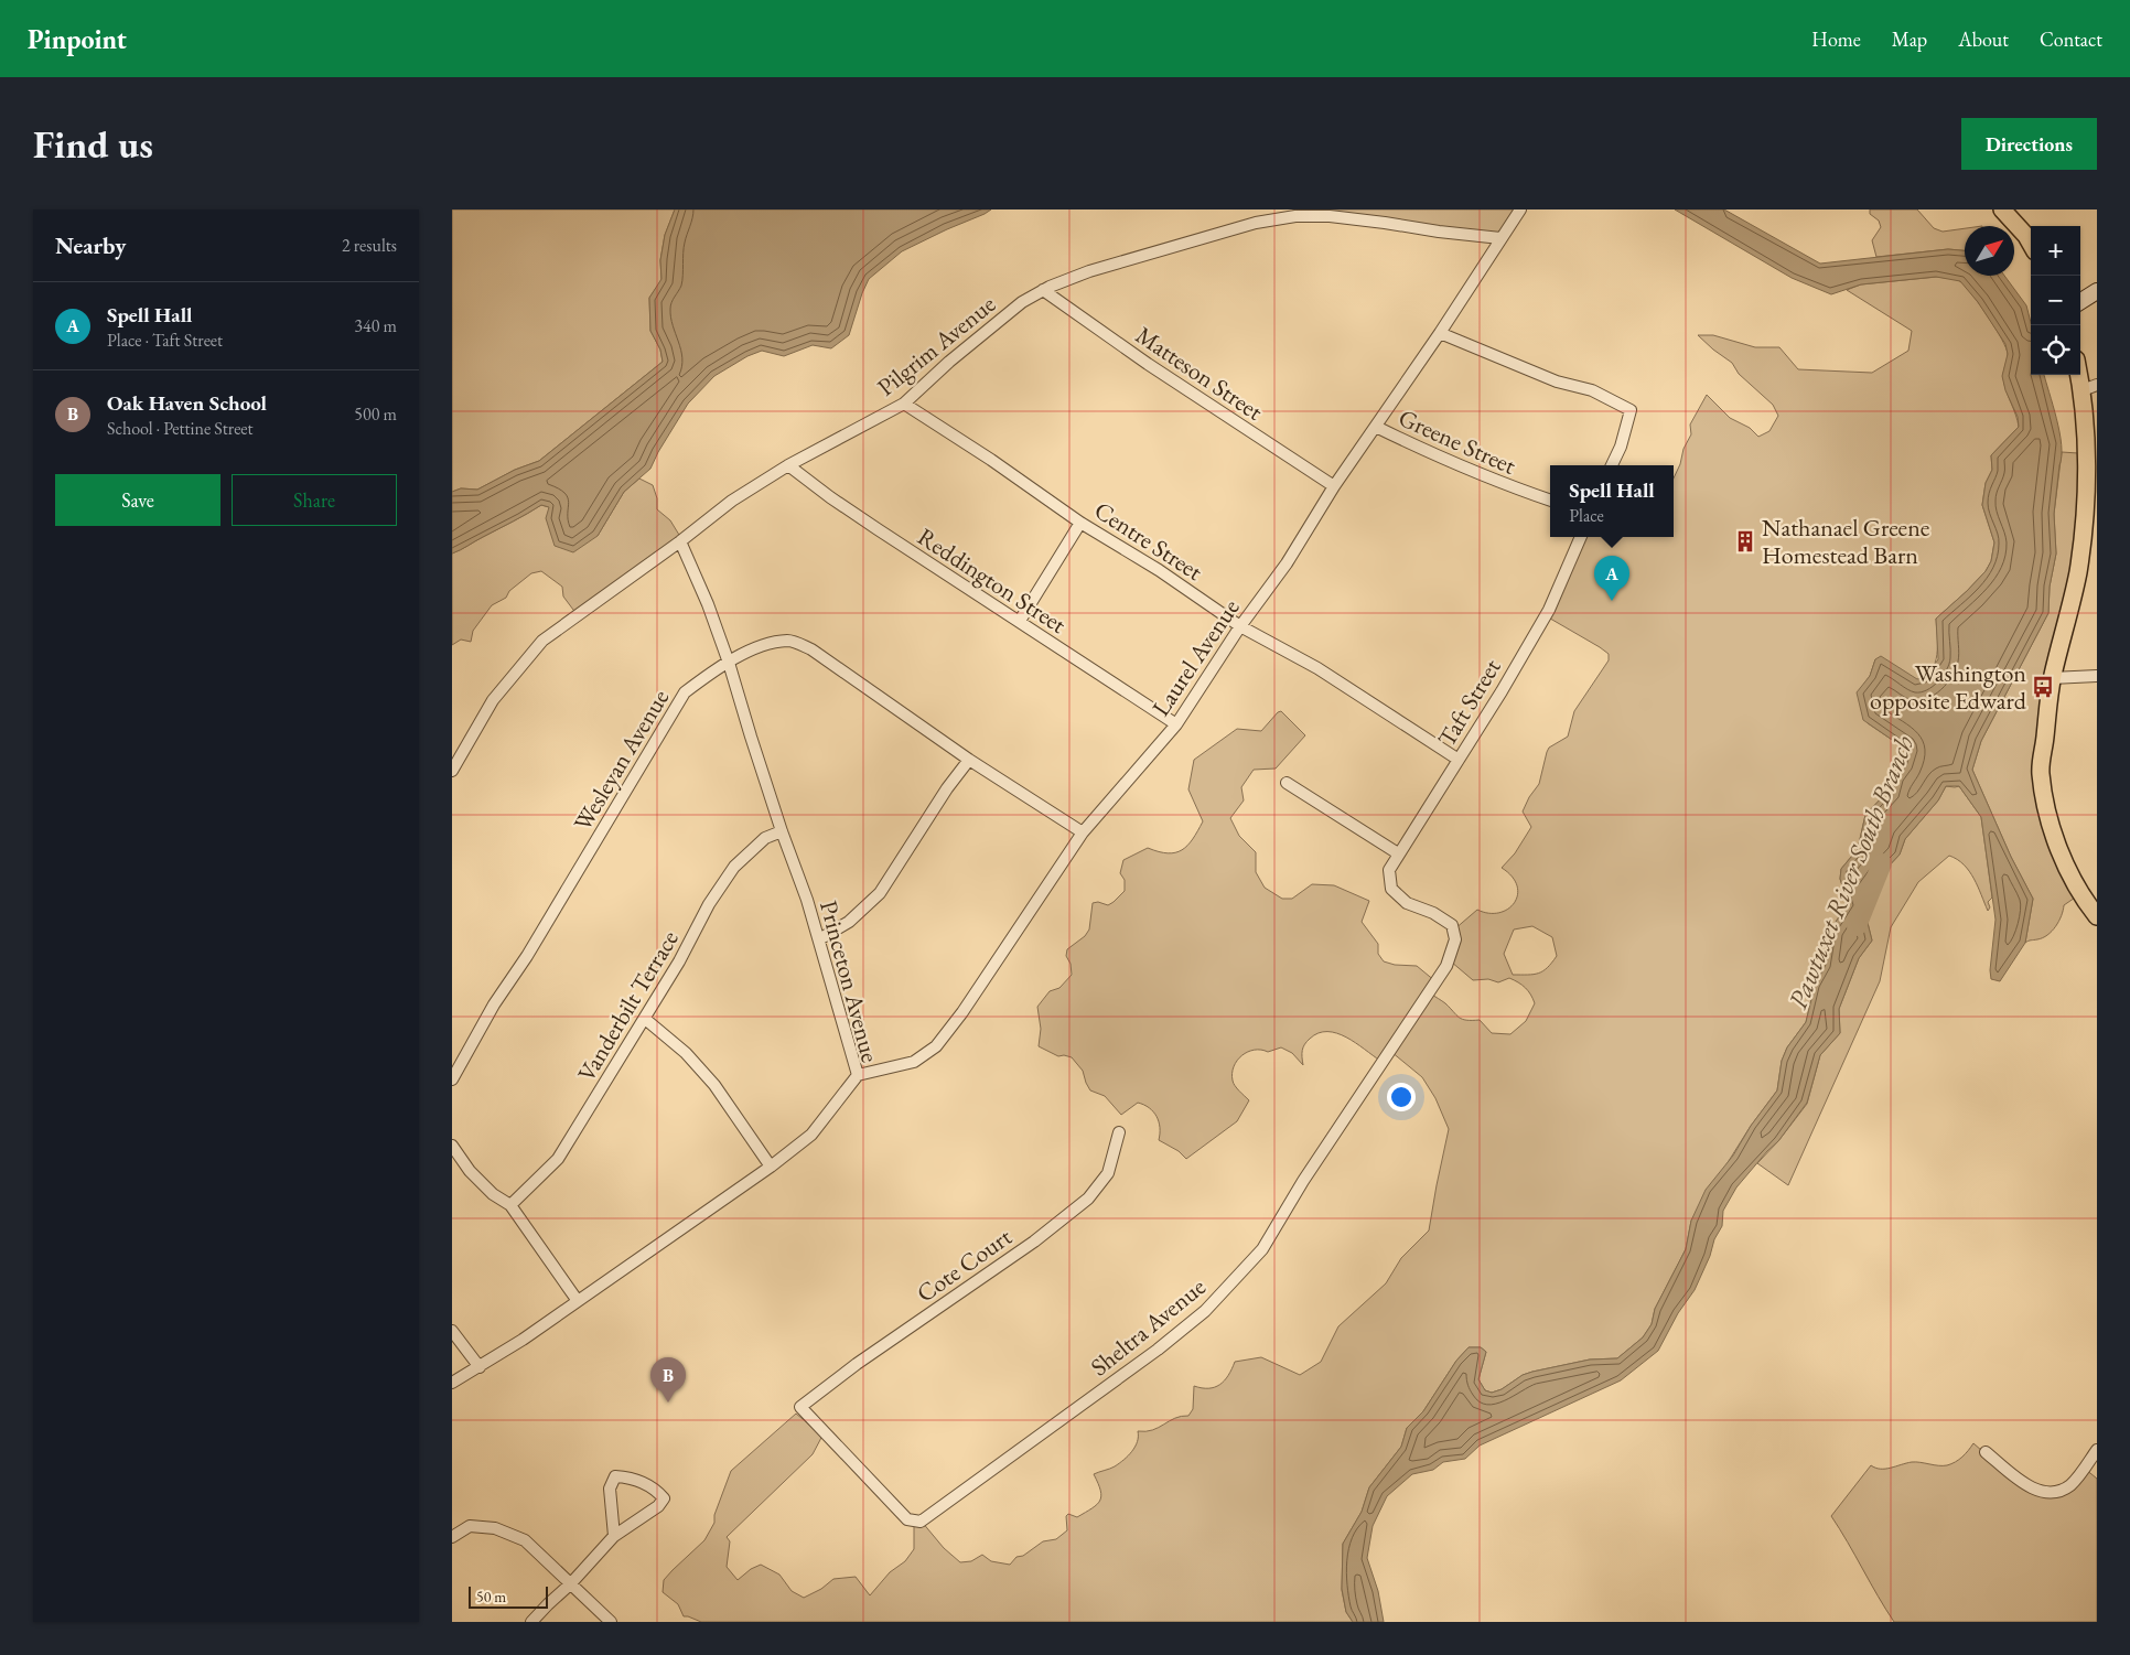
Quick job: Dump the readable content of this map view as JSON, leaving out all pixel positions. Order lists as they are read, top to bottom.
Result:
{
  "streets": {
    "street": [
      "Pilgrim Avenue",
      "Matteson Street",
      "Greene Street",
      "Centre Street",
      "Reddington Street",
      "Laurel Avenue",
      "Taft Street",
      "Wesleyan Avenue",
      "Princeton Avenue",
      "Vanderbilt Terrace",
      "Cote Court",
      "Sheltra Avenue"
    ]
  },
  "crossings": [
    ["Pilgrim Avenue", "Matteson Street"],
    ["Pilgrim Avenue", "Centre Street"],
    ["Pilgrim Avenue", "Reddington Street"],
    ["Pilgrim Avenue", "Laurel Avenue"],
    ["Pilgrim Avenue", "Princeton Avenue"],
    ["Matteson Street", "Laurel Avenue"],
    ["Greene Street", "Laurel Avenue"],
    ["Centre Street", "Laurel Avenue"],
    ["Centre Street", "Taft Street"],
    ["Reddington Street", "Laurel Avenue"],
    ["Laurel Avenue", "Wesleyan Avenue"],
    ["Laurel Avenue", "Princeton Avenue"],
    ["Taft Street", "Sheltra Avenue"],
    ["Wesleyan Avenue", "Princeton Avenue"],
    ["Princeton Avenue", "Vanderbilt Terrace"],
    ["Cote Court", "Sheltra Avenue"]
  ],
  "water": ["Pawtuxet River South Branch"],
  "places": {
    "building": ["Nathanael Greene Homestead Barn"],
    "bus stop": ["Washington opposite Edward"]
  },
  "scale_bar": "50 m",
  "north": "top right",
  "page": {
    "header": "Pinpoint",
    "nav": [
      "Home",
      "Map",
      "About",
      "Contact"
    ],
    "buttons": [
      "Directions",
      ["Save", "Share"]
    ],
    "title": "Find us",
    "heading": ["Nearby", "2 results"],
    "map_buttons": ["+", "−"],
    "list": [
      {
        "mark": "A",
        "name": "Spell Hall",
        "note": "Place · Taft Street",
        "value": "340 m"
      },
      {
        "mark": "B",
        "name": "Oak Haven School",
        "note": "School · Pettine Street",
        "value": "500 m"
      }
    ],
    "popup": ["Spell Hall", "Place"],
    "pins": ["A", "B"],
    "scale": "50 m"
  }
}
